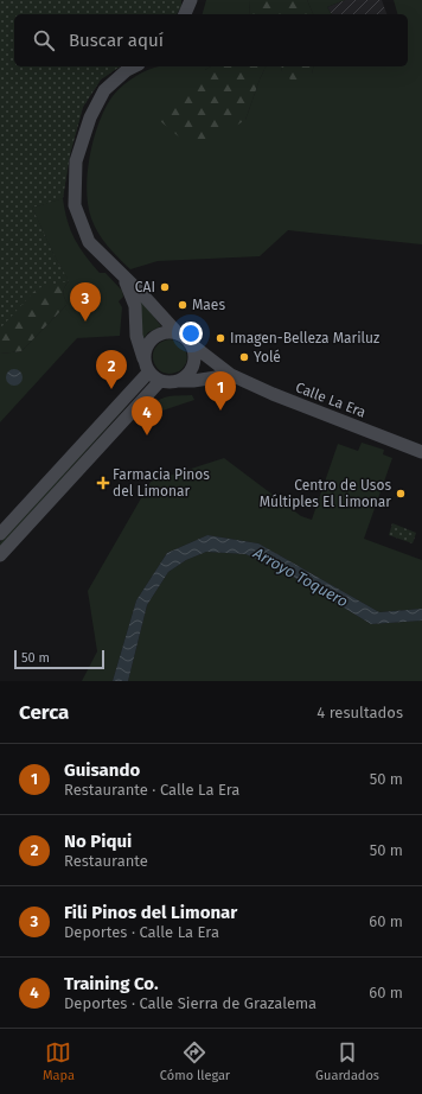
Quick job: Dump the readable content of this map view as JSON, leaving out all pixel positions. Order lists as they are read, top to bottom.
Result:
{
  "streets": {
    "main road": ["Calle La Era"]
  },
  "water": ["Arroyo Toquero"],
  "places": {
    "other": [
      "CAI",
      "Maes",
      "Imagen-Belleza Mariluz",
      "Yolé",
      "Centro de Usos Múltiples El Limonar"
    ],
    "health": ["Farmacia Pinos del Limonar"]
  },
  "scale_bar": "50 m",
  "page": {
    "search": "Buscar aquí",
    "pins": [
      "3",
      "2",
      "1",
      "4"
    ],
    "scale": "50 m",
    "heading": ["Cerca", "4 resultados"],
    "list": [
      {
        "mark": "1",
        "name": "Guisando",
        "note": "Restaurante · Calle La Era",
        "value": "50 m"
      },
      {
        "mark": "2",
        "name": "No Piqui",
        "note": "Restaurante",
        "value": "50 m"
      },
      {
        "mark": "3",
        "name": "Fili Pinos del Limonar",
        "note": "Deportes · Calle La Era",
        "value": "60 m"
      },
      {
        "mark": "4",
        "name": "Training Co.",
        "note": "Deportes · Calle Sierra de Grazalema",
        "value": "60 m"
      }
    ],
    "nav": ["Mapa", "Cómo llegar", "Guardados"]
  }
}
